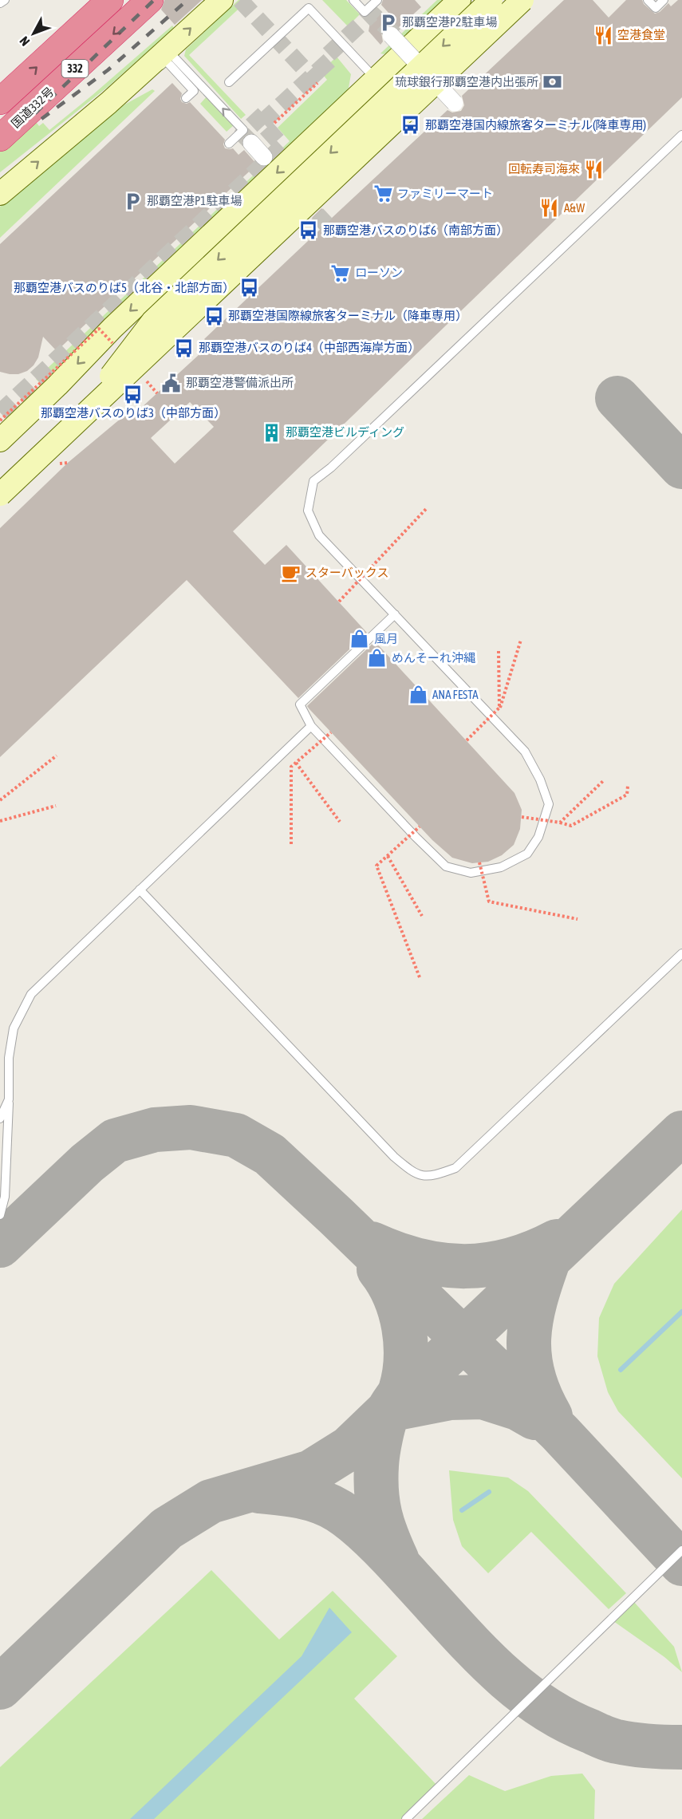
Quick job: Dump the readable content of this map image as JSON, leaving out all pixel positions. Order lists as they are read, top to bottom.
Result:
{
  "streets": {
    "highway": ["332", "国道332号"]
  },
  "places": {
    "parking": ["那覇空港P2駐車場", "那覇空港P1駐車場"],
    "restaurant": ["空港食堂", "回転寿司海來", "A&W"],
    "bank": ["琉球銀行那覇空港内出張所"],
    "bus stop": [
      "那覇空港国内線旅客ターミナル(降車専用)",
      "那覇空港バスのりば6（南部方面）",
      "那覇空港バスのりば5（北谷・北部方面）",
      "那覇空港国際線旅客ターミナル（降車専用）",
      "那覇空港バスのりば4（中部西海岸方面）",
      "那覇空港バスのりば3（中部方面）"
    ],
    "supermarket": ["ファミリーマート", "ローソン"],
    "public building": ["那覇空港警備派出所"],
    "building": ["那覇空港ビルディング"],
    "cafe": ["スターバックス"],
    "shop": ["風月", "めんそーれ沖縄", "ANA FESTA"]
  },
  "north": "bottom left"
}
